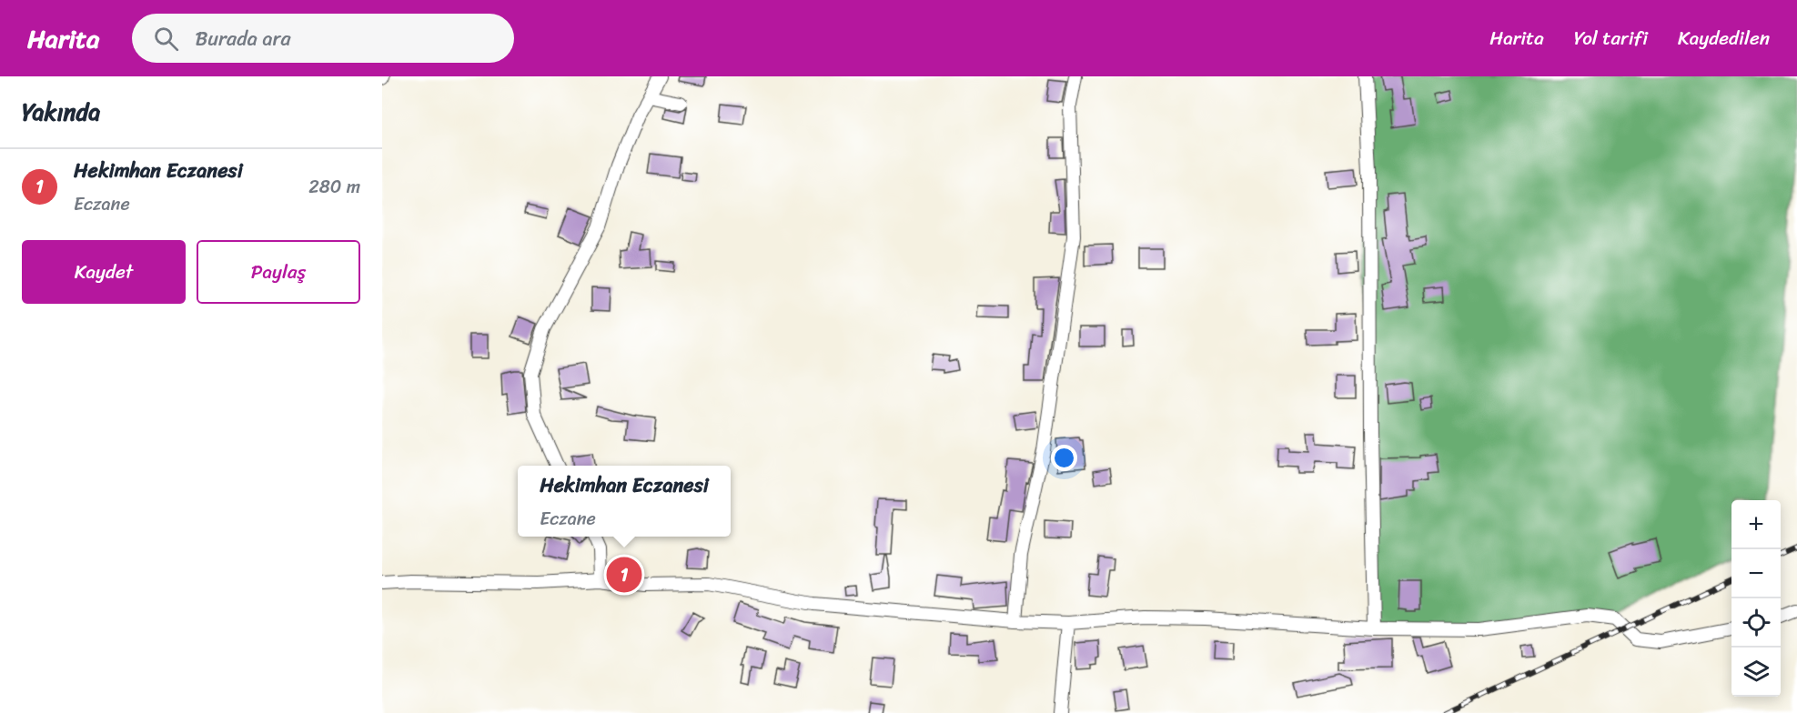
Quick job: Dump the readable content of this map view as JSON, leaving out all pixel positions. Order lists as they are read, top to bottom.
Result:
{
  "page": {
    "header": "Harita",
    "search": "Burada ara",
    "nav": ["Harita", "Yol tarifi", "Kaydedilen"],
    "heading": "Yakında",
    "list": [
      {
        "mark": "1",
        "name": "Hekimhan Eczanesi",
        "note": "Eczane",
        "value": "280 m"
      }
    ],
    "buttons": ["Kaydet", "Paylaş"],
    "popup": ["Hekimhan Eczanesi", "Eczane"],
    "map_buttons": ["+", "−"],
    "pins": "1"
  }
}
